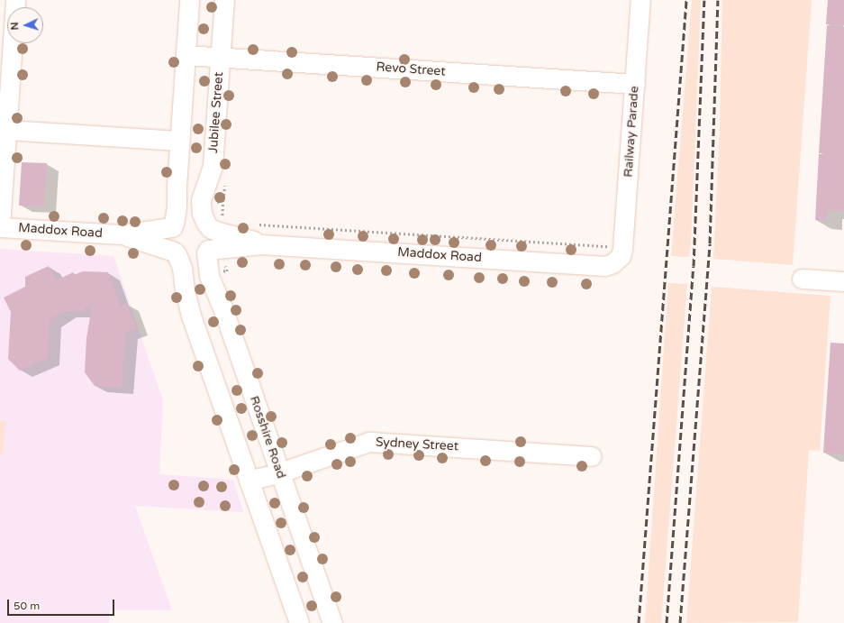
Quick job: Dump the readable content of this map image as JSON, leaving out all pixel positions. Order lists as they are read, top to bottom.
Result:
{
  "streets": {
    "street": [
      "Revo Street",
      "Jubilee Street",
      "Railway Parade",
      "Maddox Road",
      "Rosshire Road",
      "Sydney Street"
    ]
  },
  "crossings": [
    ["Revo Street", "Jubilee Street"],
    ["Revo Street", "Railway Parade"],
    ["Jubilee Street", "Maddox Road"],
    ["Jubilee Street", "Rosshire Road"],
    ["Railway Parade", "Maddox Road"],
    ["Maddox Road", "Rosshire Road"],
    ["Rosshire Road", "Sydney Street"]
  ],
  "scale_bar": "50 m",
  "north": "left"
}
